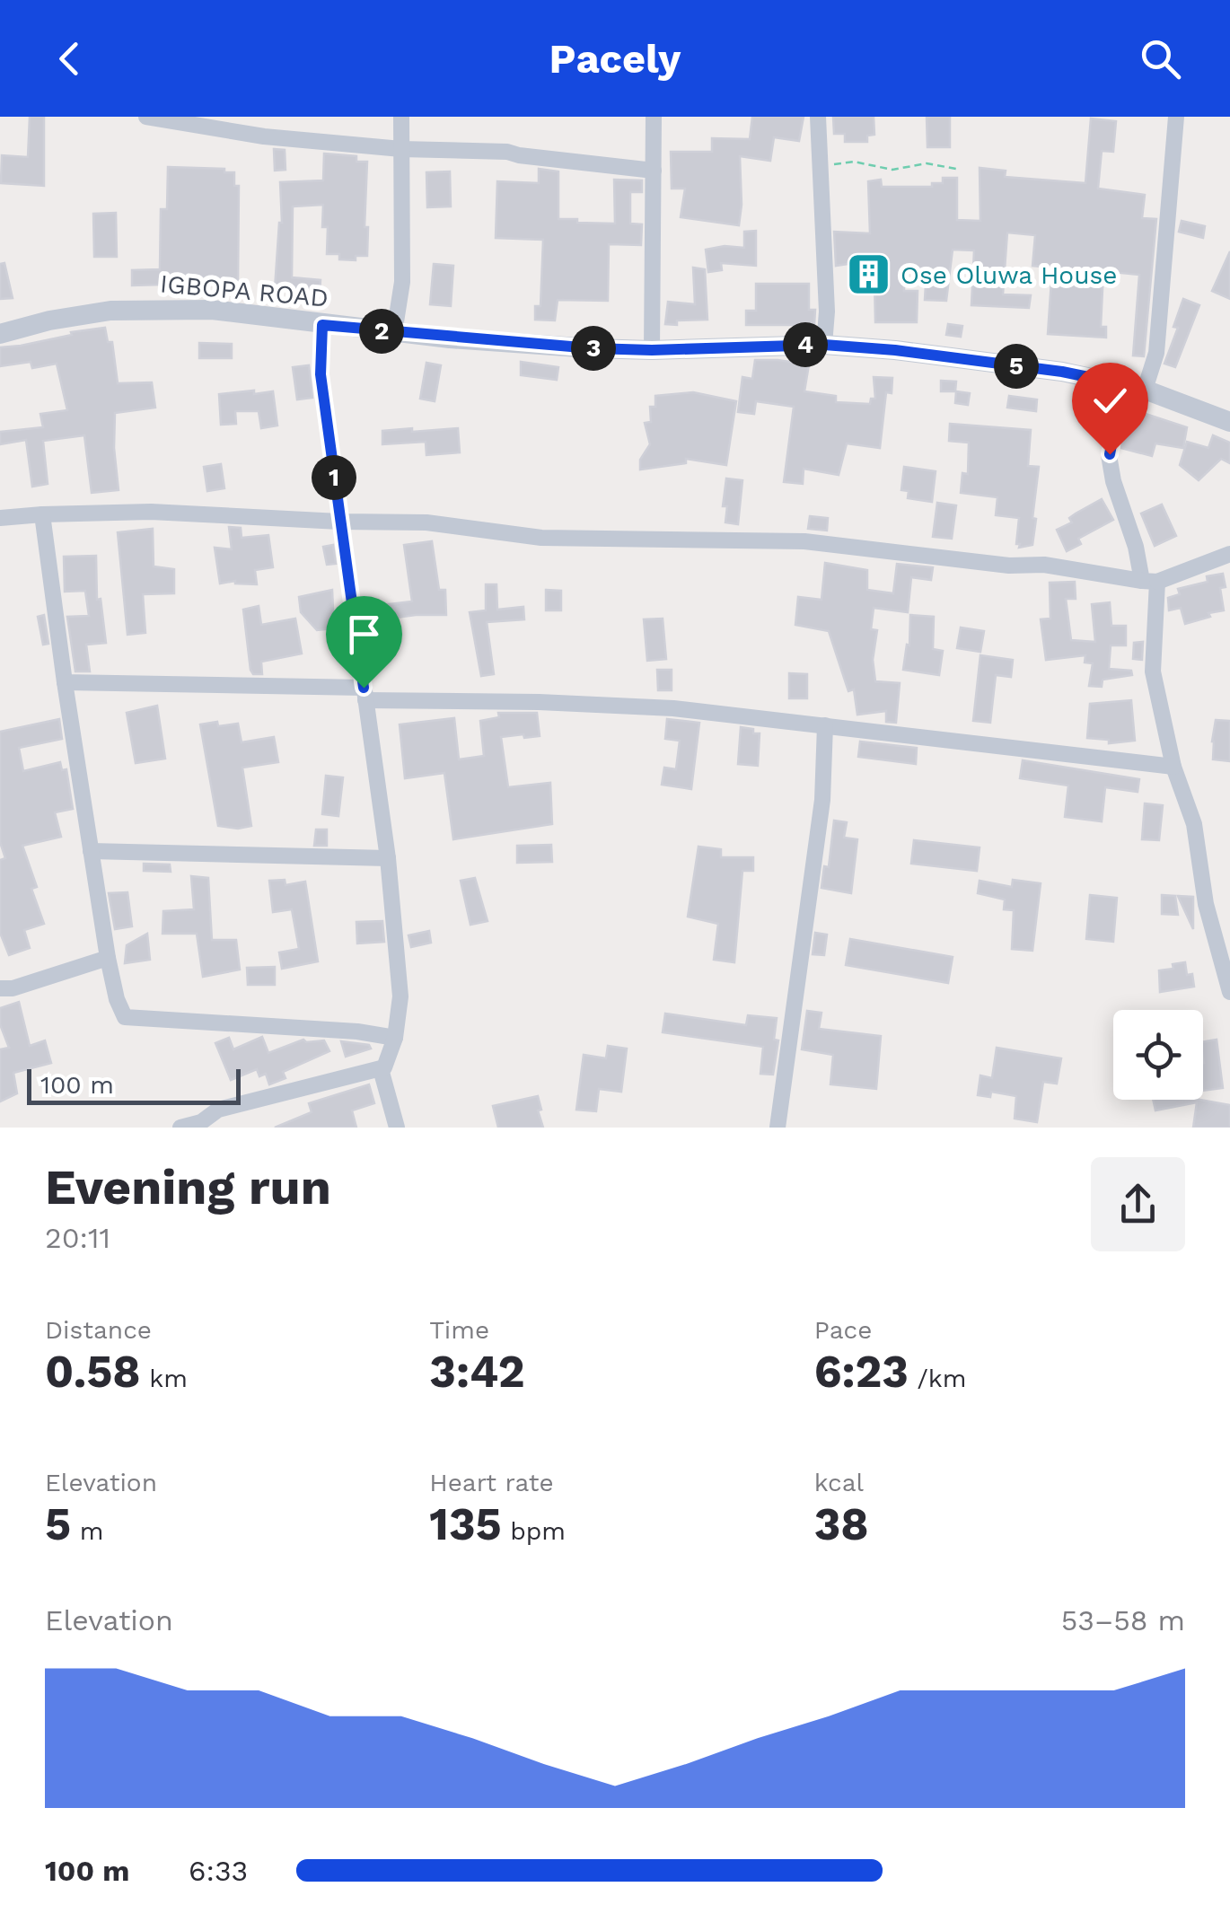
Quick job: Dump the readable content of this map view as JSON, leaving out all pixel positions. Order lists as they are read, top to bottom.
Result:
{
  "streets": {
    "street": ["IGBOPA ROAD"]
  },
  "places": {
    "building": ["Ose Oluwa House"]
  },
  "scale_bar": "100 m",
  "page": {
    "header": "Pacely",
    "pins": [
      "2",
      "4",
      "3",
      "5",
      "1"
    ],
    "scale": "100 m",
    "heading": ["Evening run", "20:11"],
    "stats": [
      ["Distance", "0.58 km"],
      ["Time", "3:42"],
      ["Pace", "6:23 /km"],
      ["Elevation", "5 m"],
      ["Heart rate", "135 bpm"],
      ["kcal", "38"]
    ],
    "chart": ["Elevation", "53–58 m"],
    "list": [
      {
        "name": "100 m",
        "note": "6:33"
      }
    ]
  }
}
